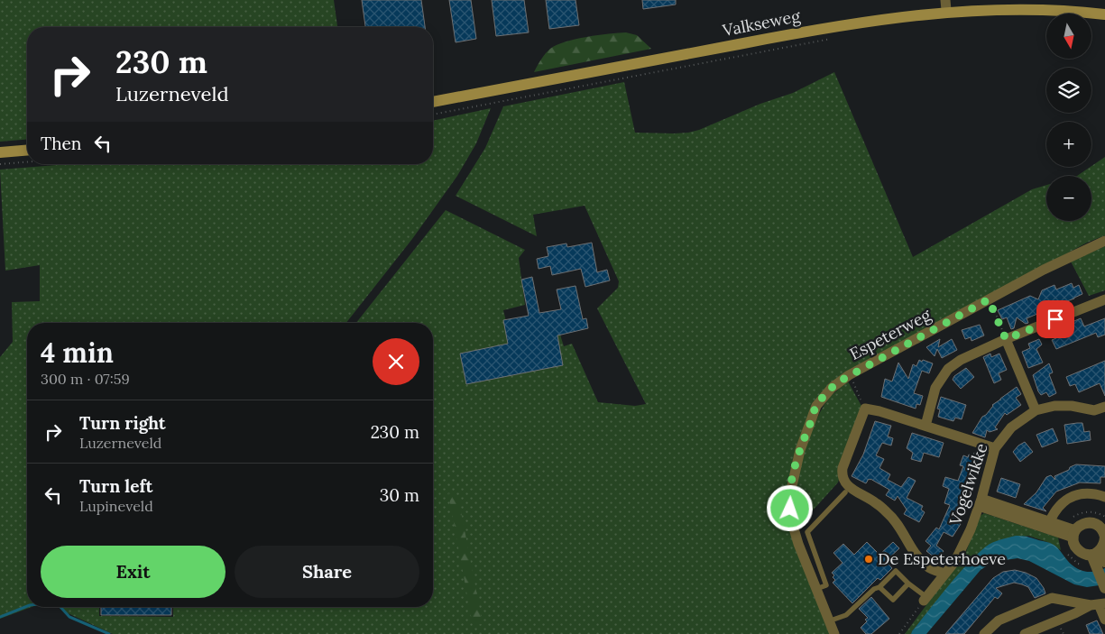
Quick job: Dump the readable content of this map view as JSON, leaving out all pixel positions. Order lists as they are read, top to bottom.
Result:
{
  "streets": {
    "main road": ["Valkseweg"],
    "street": ["Espeterweg", "Vogelwikke"]
  },
  "places": ["De Espeterhoeve"],
  "north": "bottom",
  "page": {
    "map_buttons": ["+", "−"],
    "turn": ["230 m", "Luzerneveld"],
    "then": "Then",
    "heading": ["4 min", "300 m · 07:59"],
    "list": [
      {
        "name": "Turn right",
        "note": "Luzerneveld",
        "value": "230 m"
      },
      {
        "name": "Turn left",
        "note": "Lupineveld",
        "value": "30 m"
      }
    ],
    "buttons": ["Exit", "Share"]
  }
}
